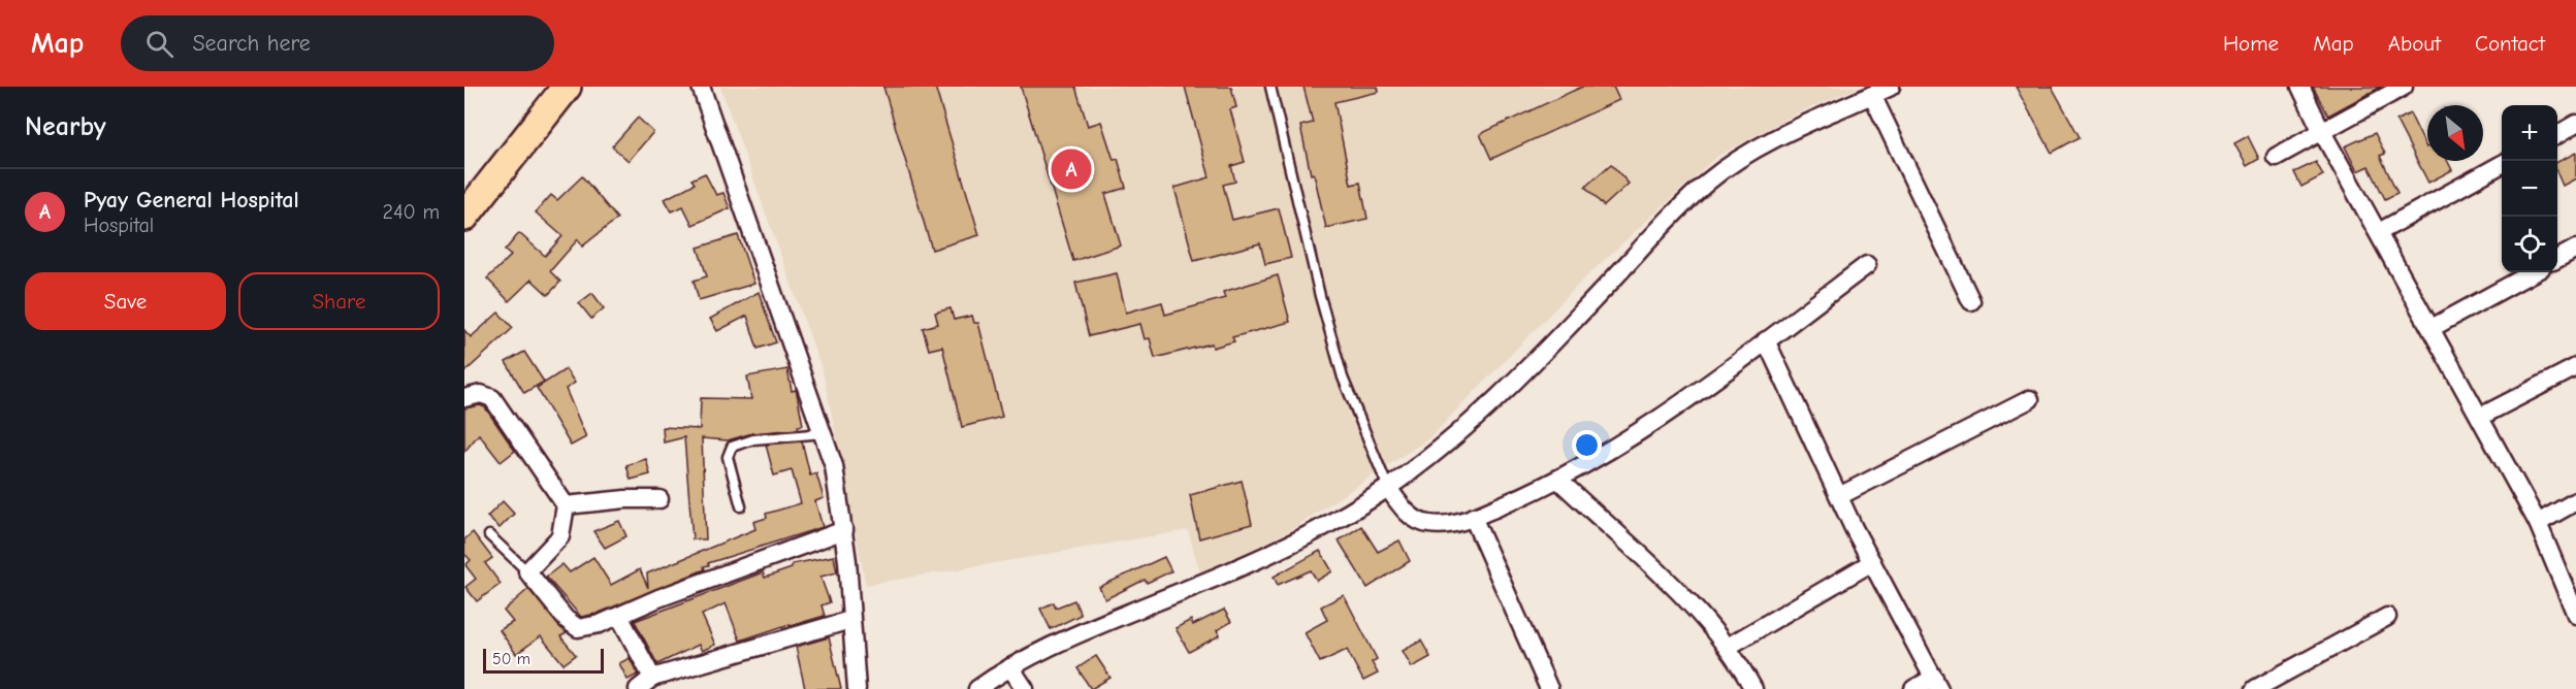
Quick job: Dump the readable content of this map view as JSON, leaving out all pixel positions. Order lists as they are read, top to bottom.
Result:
{
  "scale_bar": "50 m",
  "north": "bottom right",
  "page": {
    "header": "Map",
    "search": "Search here",
    "nav": [
      "Home",
      "Map",
      "About",
      "Contact"
    ],
    "heading": "Nearby",
    "map_buttons": ["+", "−"],
    "pins": "A",
    "list": [
      {
        "mark": "A",
        "name": "Pyay General Hospital",
        "note": "Hospital",
        "value": "240 m"
      }
    ],
    "buttons": ["Save", "Share"],
    "scale": "50 m"
  }
}
